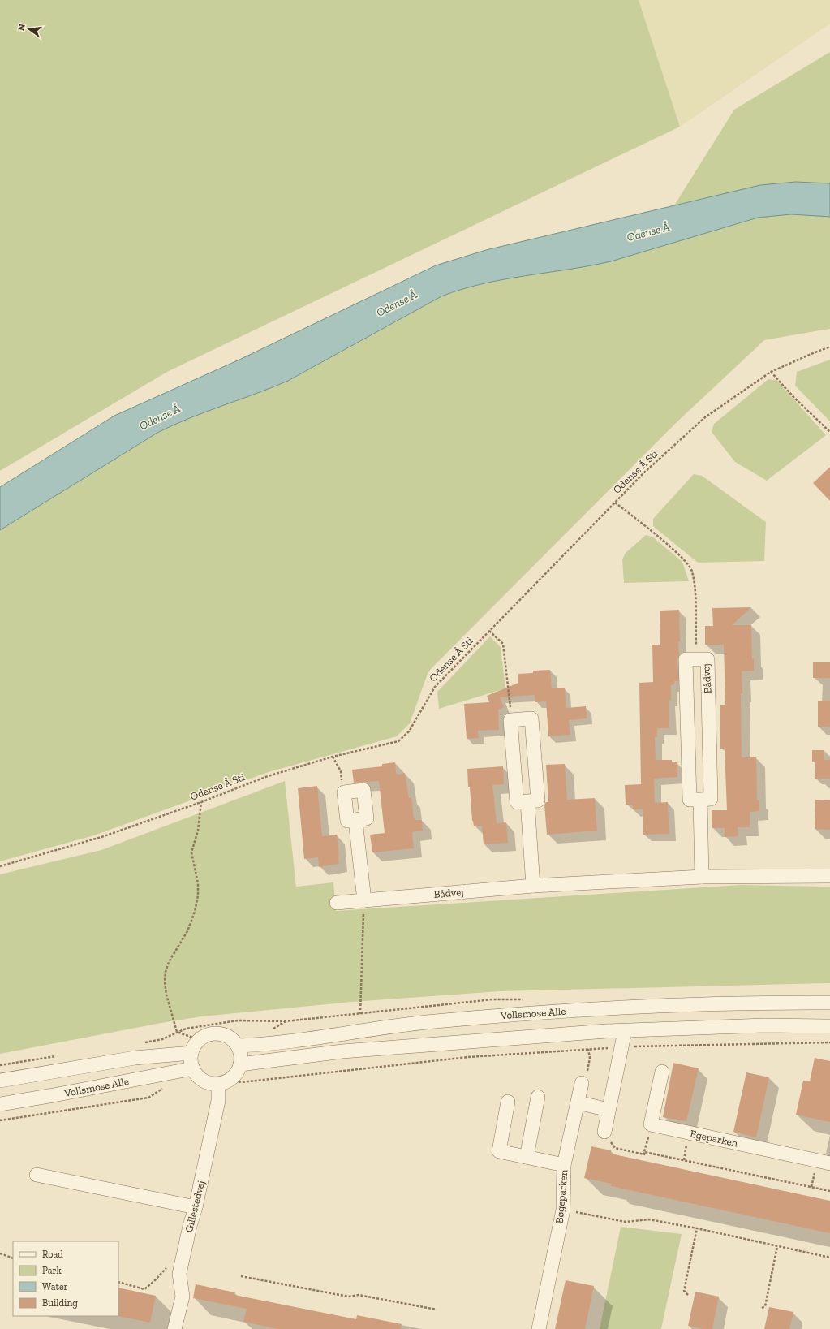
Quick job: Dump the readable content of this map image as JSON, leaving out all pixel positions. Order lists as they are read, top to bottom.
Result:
{
  "streets": {
    "street": [
      "Bådvej",
      "Vollsmose Alle",
      "Egeparken",
      "Bøgeparken",
      "Gillestedvej"
    ],
    "path": ["Odense Å Sti"]
  },
  "crossings": [
    ["Vollsmose Alle", "Gillestedvej"]
  ],
  "water": ["Odense Å"],
  "legend": [
    "Road",
    "Park",
    "Water",
    "Building"
  ],
  "north": "left"
}
